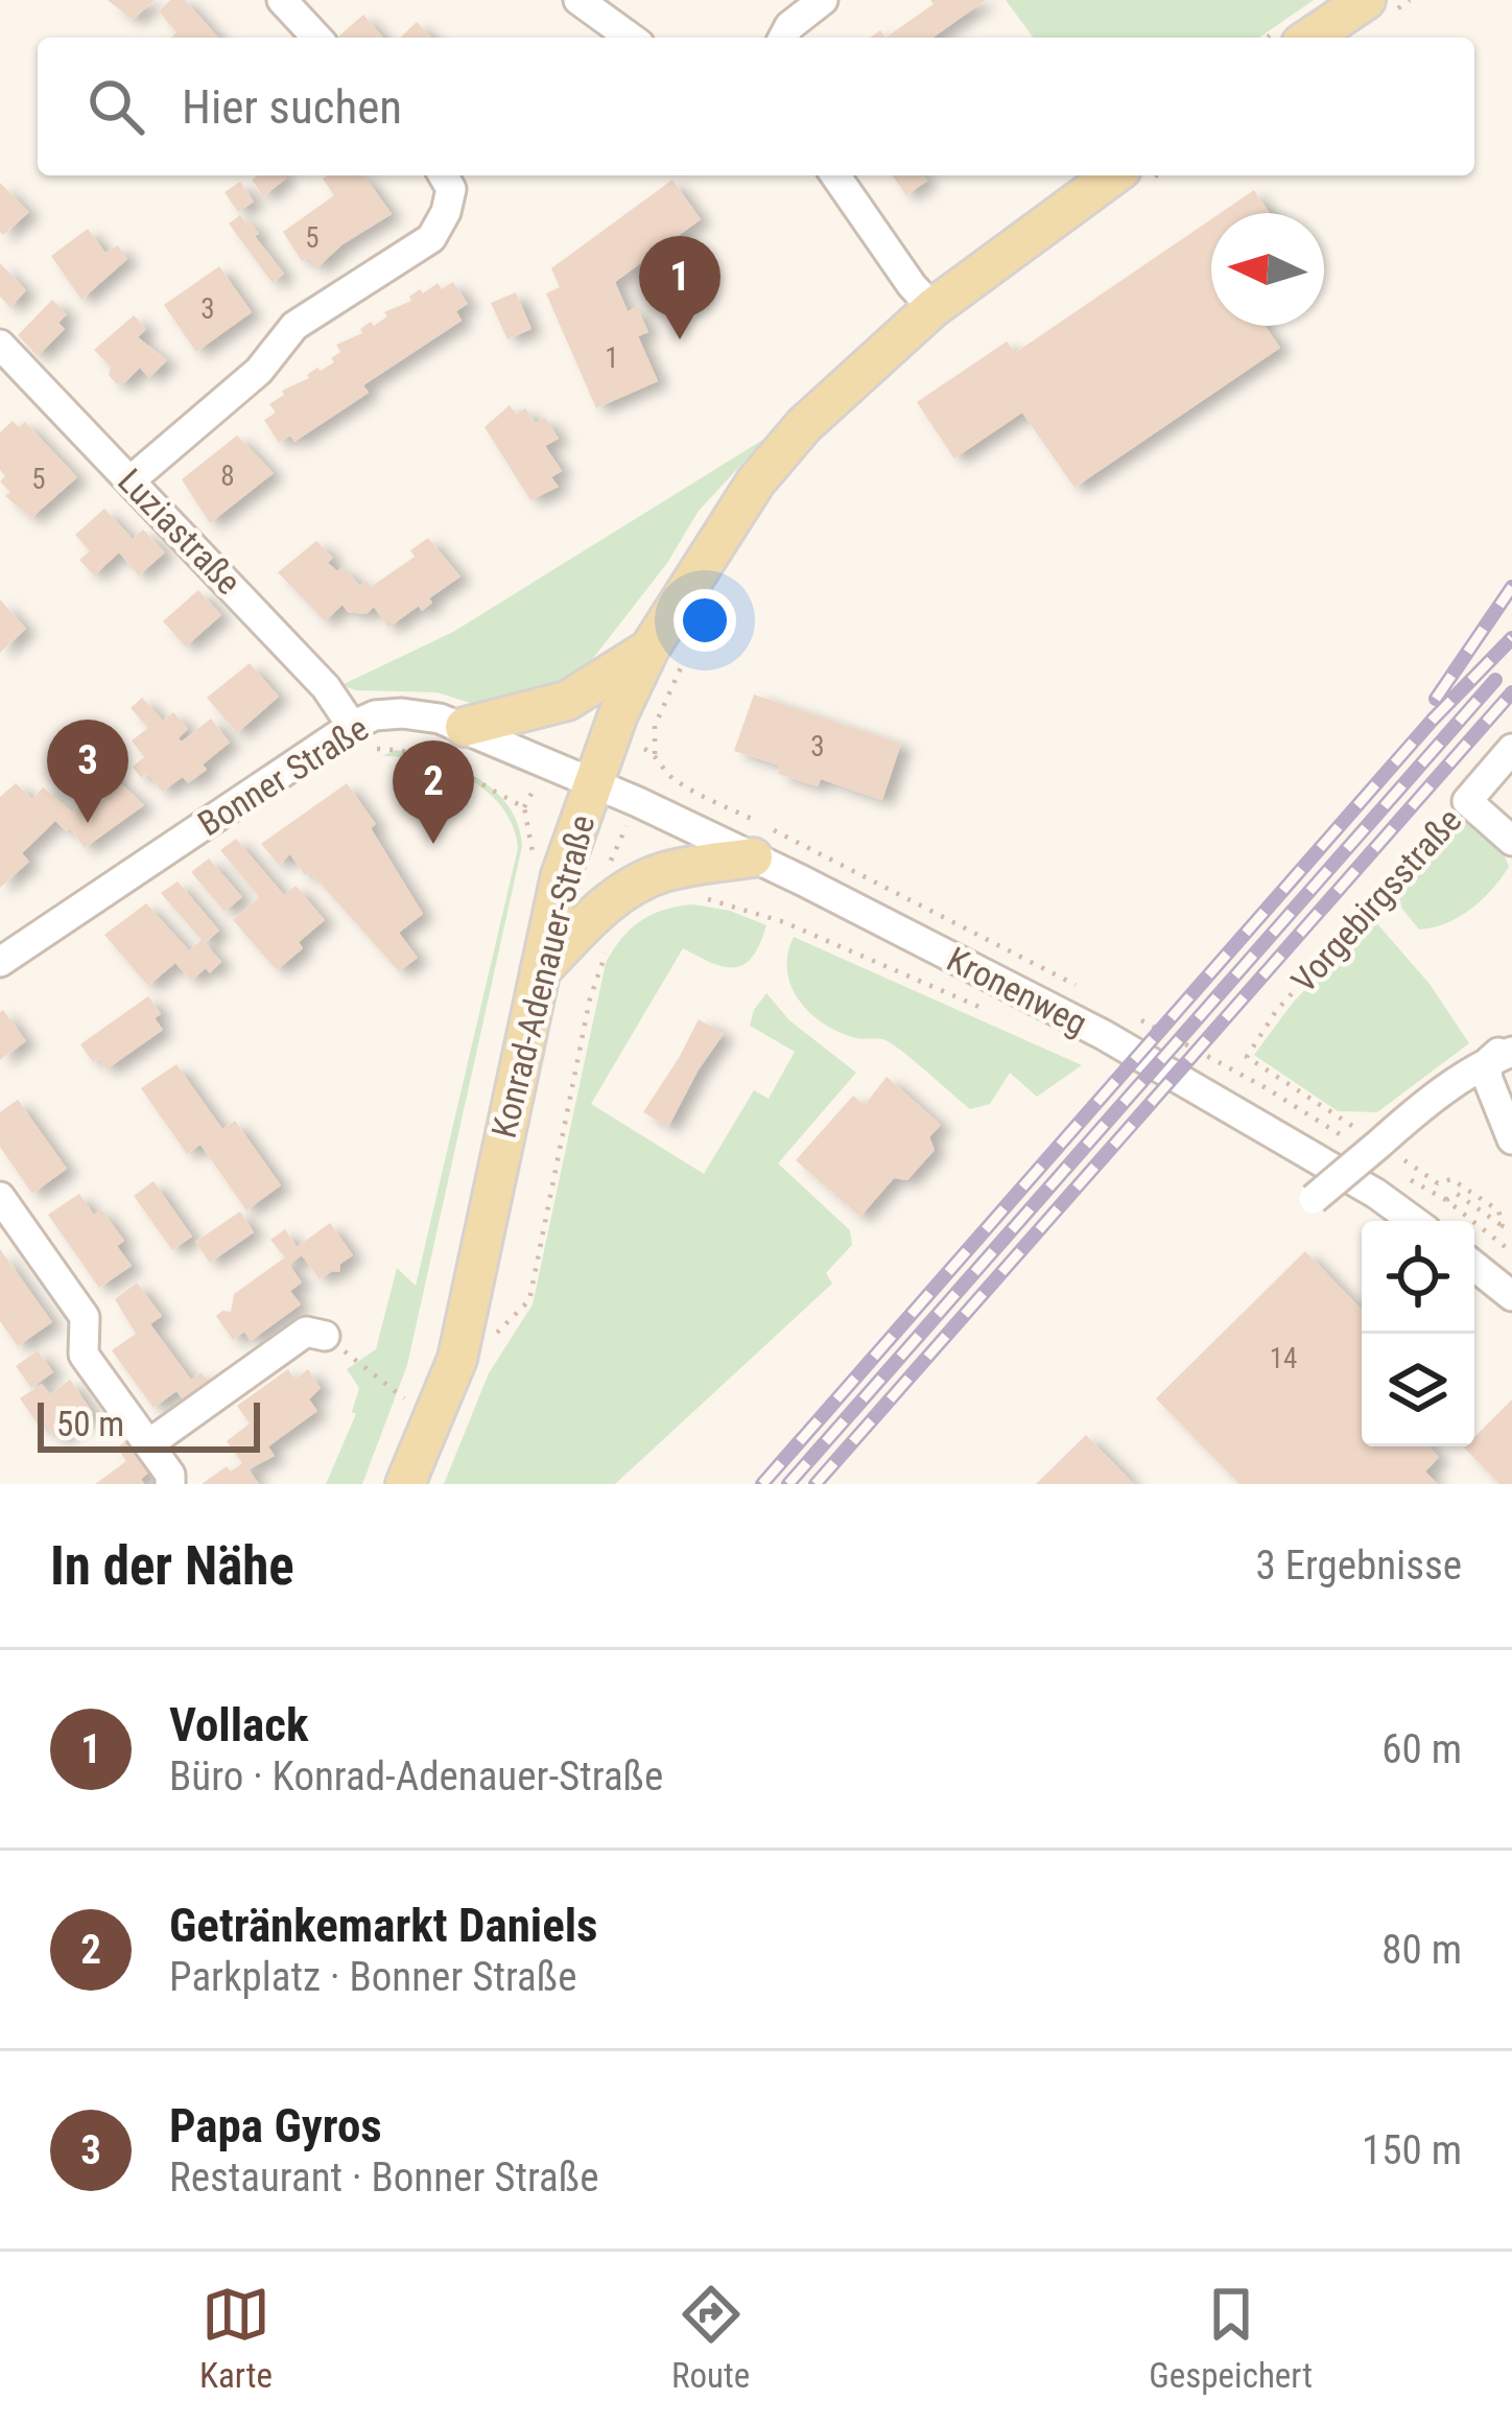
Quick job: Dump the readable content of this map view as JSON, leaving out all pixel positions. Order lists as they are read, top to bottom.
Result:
{
  "streets": {
    "main road": ["Konrad-Adenauer-Straße"],
    "street": [
      "Luziastraße",
      "Bonner Straße",
      "Vorgebirgsstraße",
      "Kronenweg"
    ]
  },
  "crossings": [
    ["Luziastraße", "Bonner Straße"],
    ["Bonner Straße", "Konrad-Adenauer-Straße"],
    ["Bonner Straße", "Kronenweg"],
    ["Konrad-Adenauer-Straße", "Kronenweg"]
  ],
  "house_numbers": [
    "5",
    "3",
    "1",
    "8",
    "5",
    "3",
    "14"
  ],
  "scale_bar": "50 m",
  "north": "left",
  "page": {
    "search": "Hier suchen",
    "pins": ["1", "3", "2"],
    "scale": "50 m",
    "heading": ["In der Nähe", "3 Ergebnisse"],
    "list": [
      {
        "mark": "1",
        "name": "Vollack",
        "note": "Büro · Konrad-Adenauer-Straße",
        "value": "60 m"
      },
      {
        "mark": "2",
        "name": "Getränkemarkt Daniels",
        "note": "Parkplatz · Bonner Straße",
        "value": "80 m"
      },
      {
        "mark": "3",
        "name": "Papa Gyros",
        "note": "Restaurant · Bonner Straße",
        "value": "150 m"
      }
    ],
    "nav": ["Karte", "Route", "Gespeichert"]
  }
}
